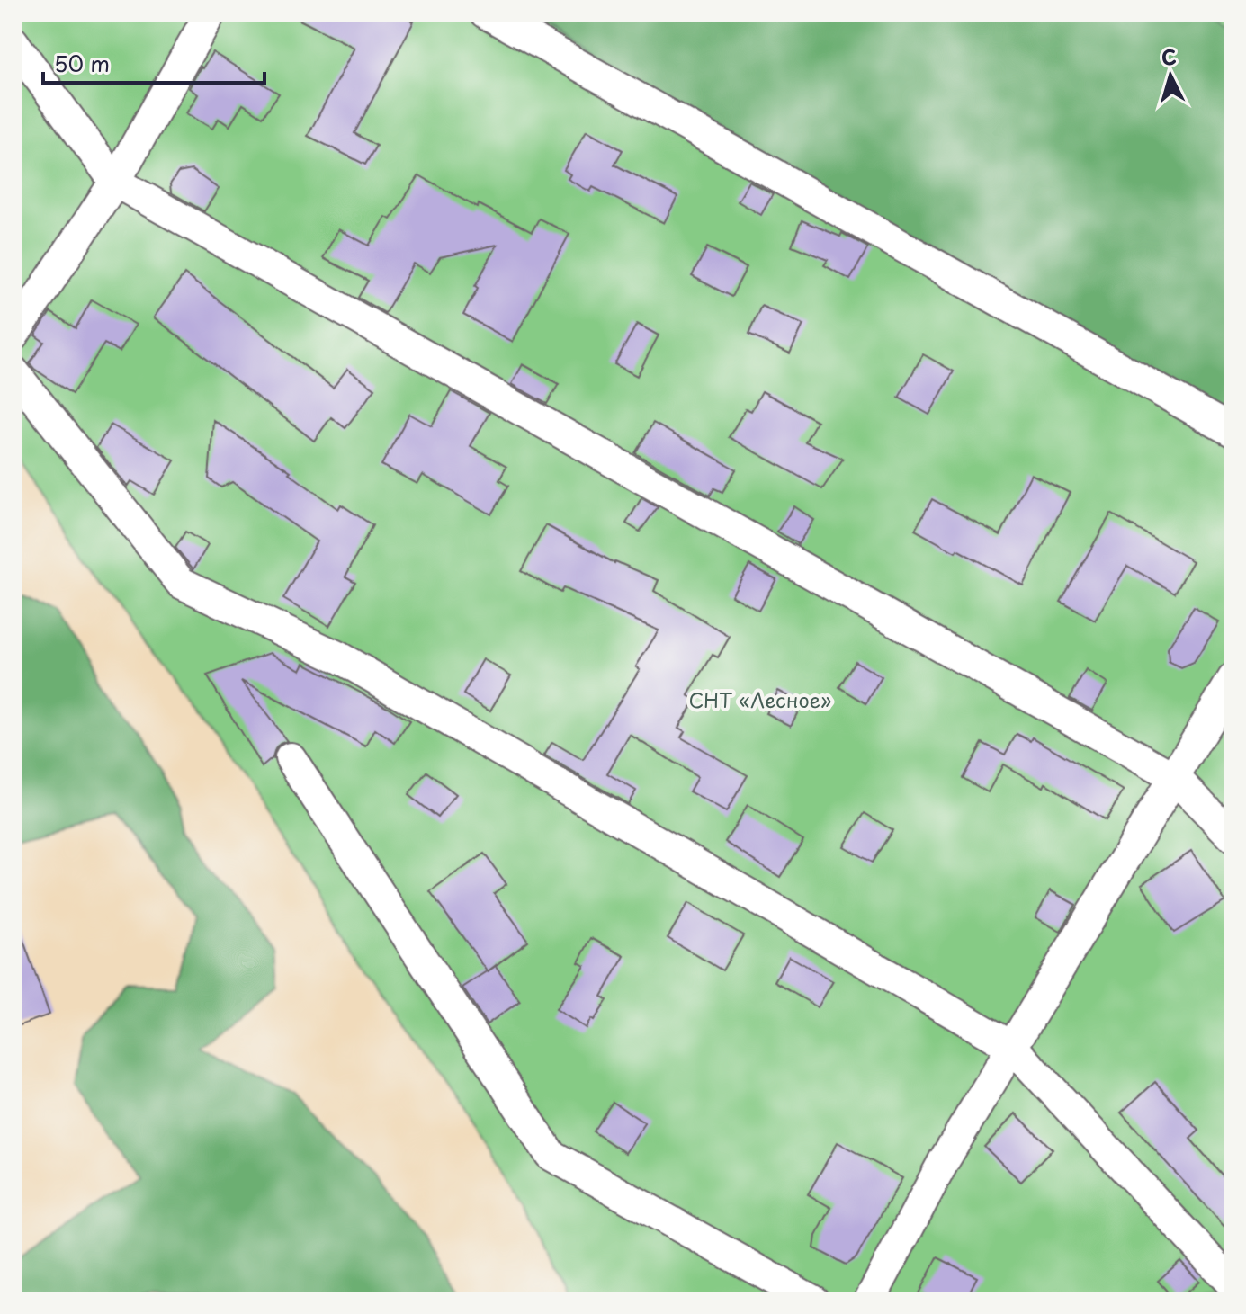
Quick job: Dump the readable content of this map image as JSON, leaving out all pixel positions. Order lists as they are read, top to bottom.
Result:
{
  "parks": ["СНТ «Лесное»"],
  "scale_bar": "50 m",
  "north": "top"
}
